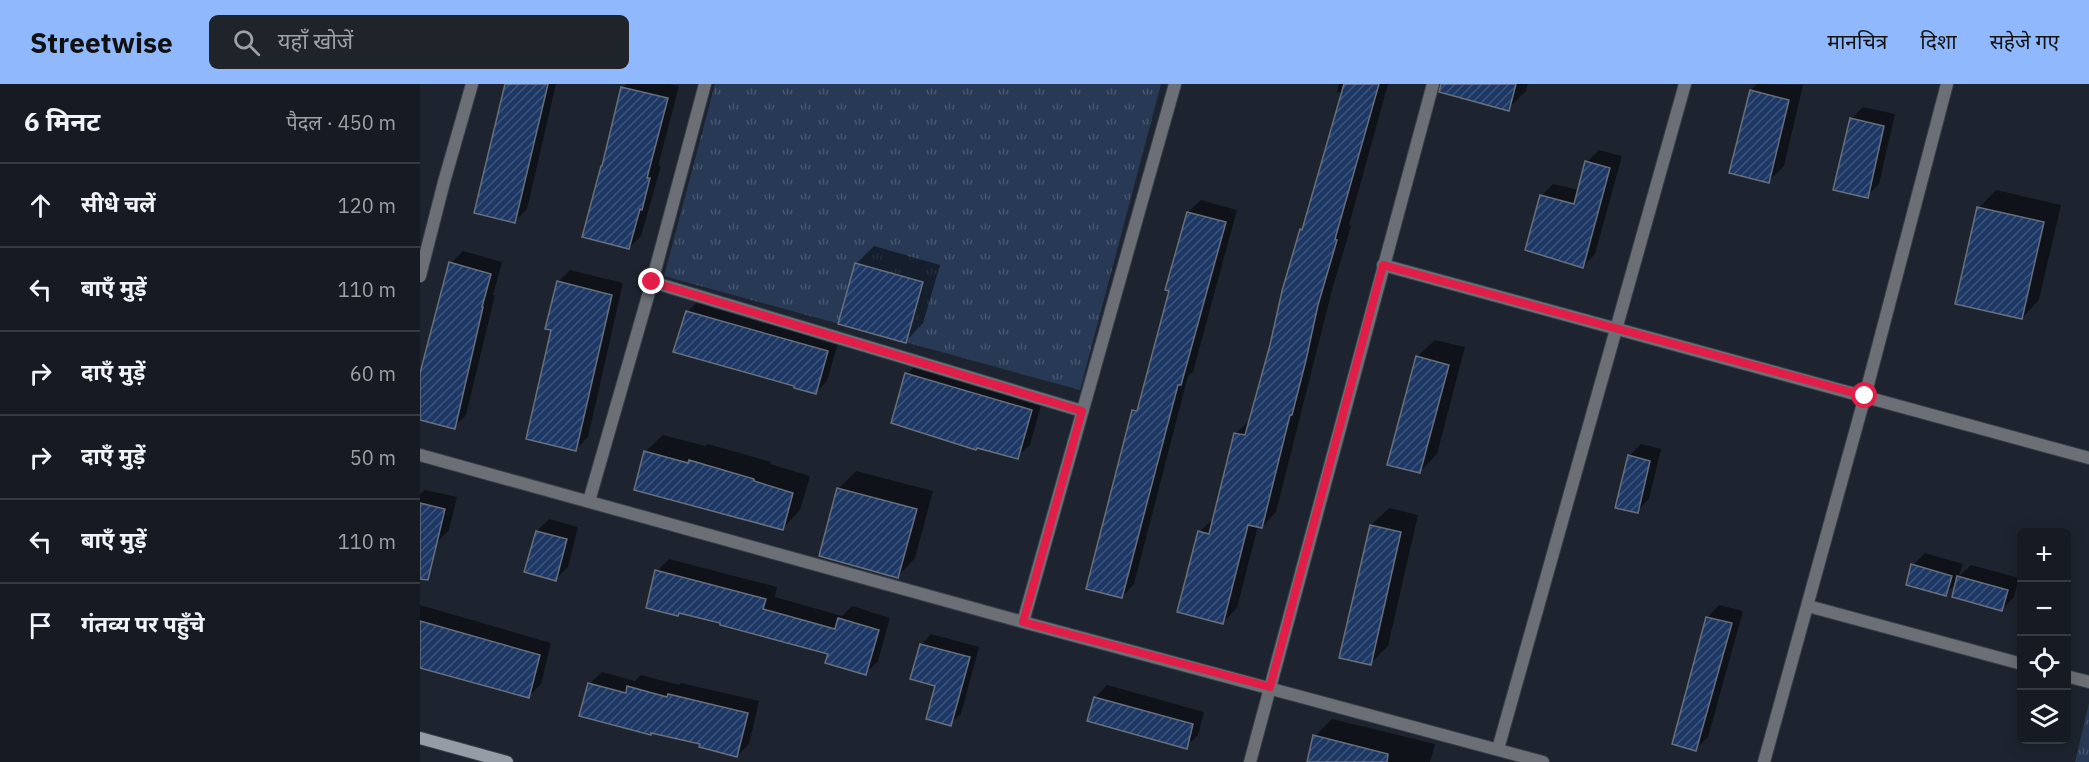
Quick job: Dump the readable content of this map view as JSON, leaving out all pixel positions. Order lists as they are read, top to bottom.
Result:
{
  "page": {
    "header": "Streetwise",
    "search": "यहाँ खोजें",
    "nav": ["मानचित्र", "दिशा", "सहेजे गए"],
    "heading": ["6 मिनट", "पैदल · 450 m"],
    "list": [
      ["सीधे चलें", "120 m"],
      ["बाएँ मुड़ें", "110 m"],
      ["दाएँ मुड़ें", "60 m"],
      ["दाएँ मुड़ें", "50 m"],
      ["बाएँ मुड़ें", "110 m"],
      "गंतव्य पर पहुँचे"
    ],
    "map_buttons": ["+", "−"]
  }
}
